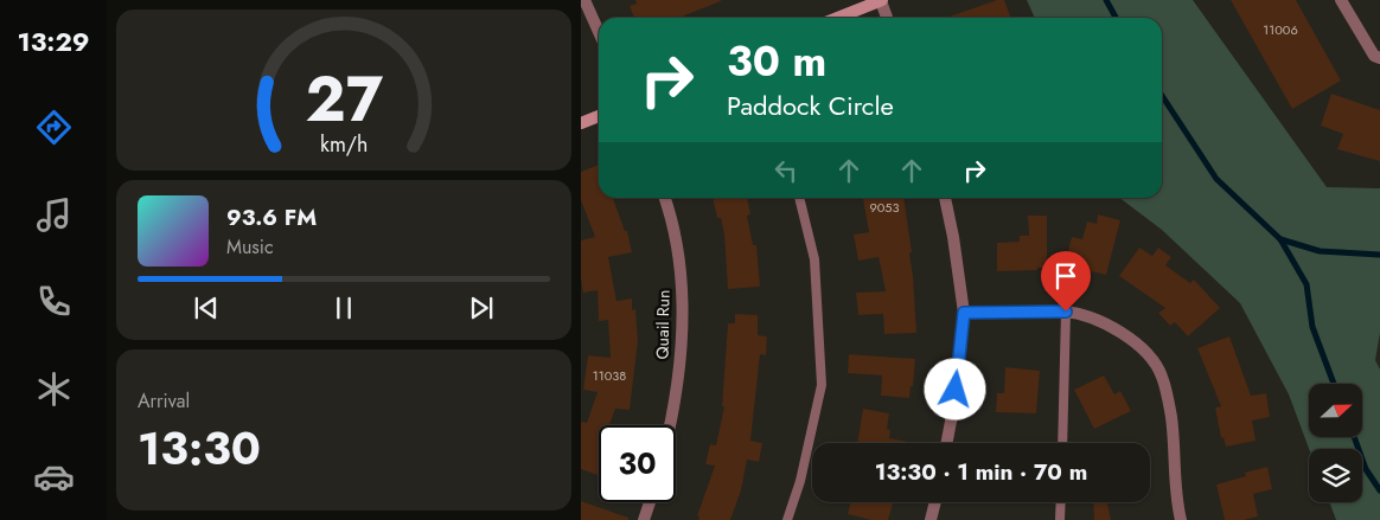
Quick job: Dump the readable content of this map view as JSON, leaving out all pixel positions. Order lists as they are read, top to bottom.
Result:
{
  "streets": {
    "street": ["Quail Run"]
  },
  "house_numbers": ["11006", "9053", "11038"],
  "north": "right",
  "page": {
    "tabs": "13:29",
    "turn": ["30 m", "Paddock Circle"],
    "song": ["93.6 FM", "Music"],
    "tile": ["Arrival", "13:30"],
    "limit": "30",
    "trip": "13:30 · 1 min · 70 m",
    "gauge": ["27", "km/h"]
  }
}
